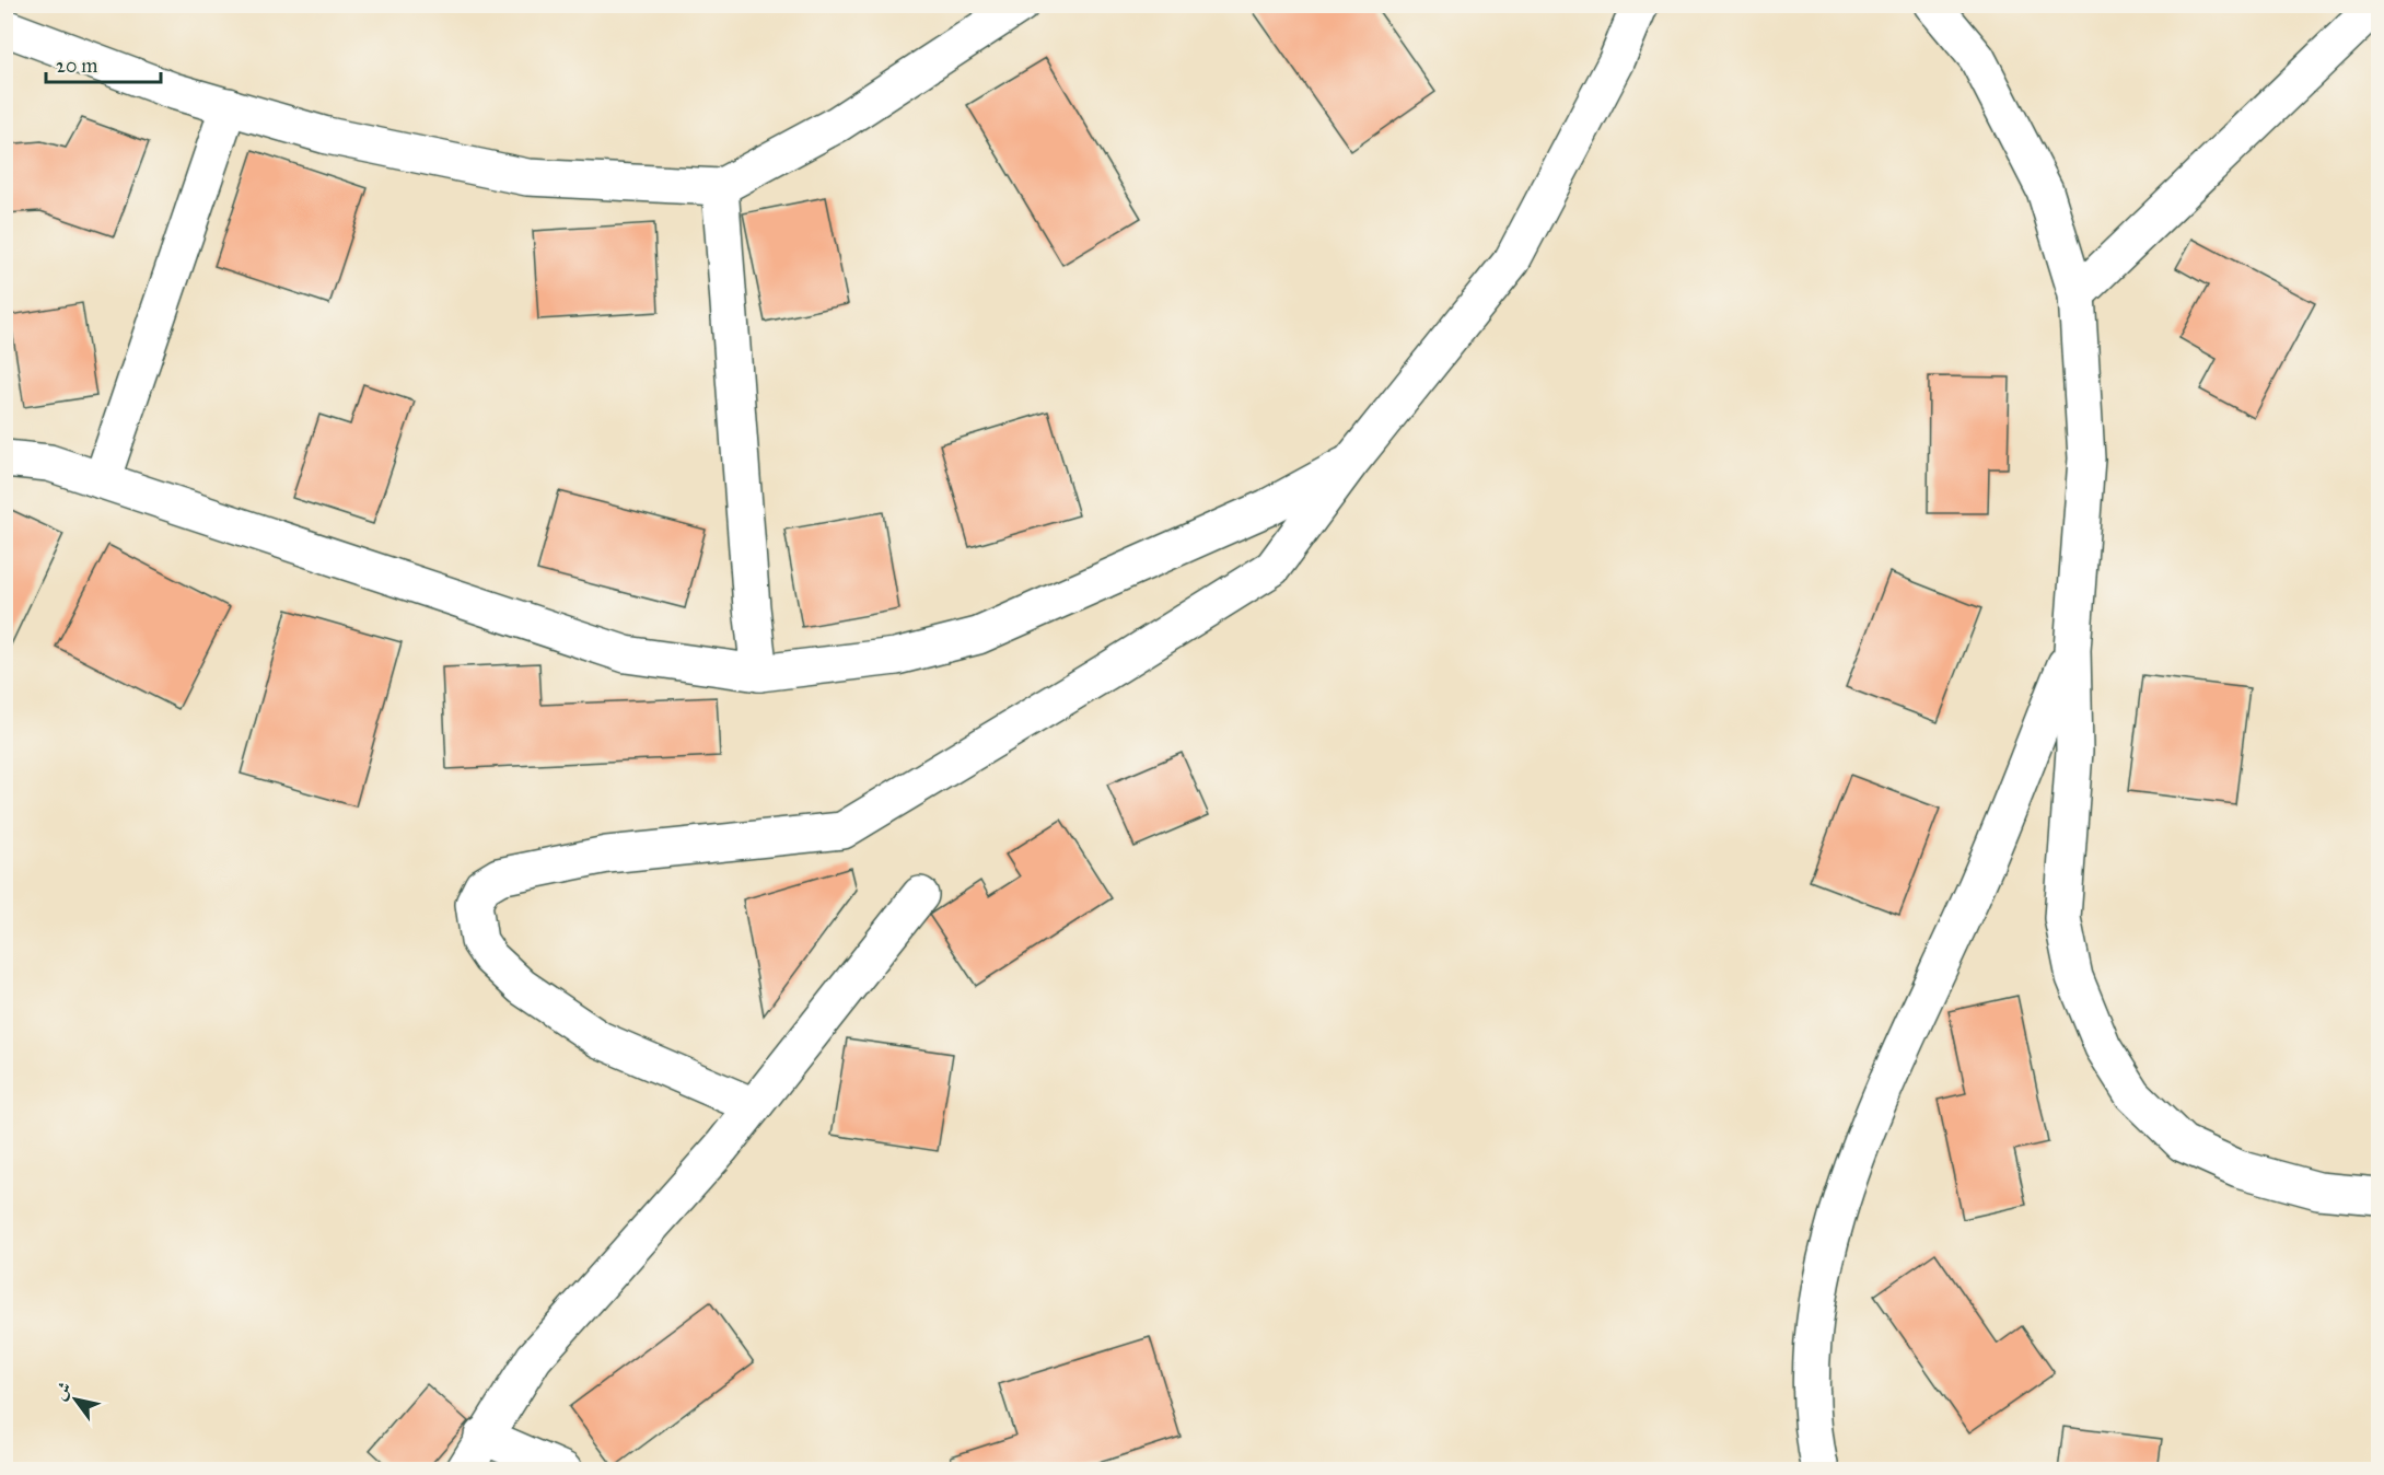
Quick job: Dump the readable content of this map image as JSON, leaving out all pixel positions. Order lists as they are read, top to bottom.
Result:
{
  "scale_bar": "20 m",
  "north": "top left"
}
